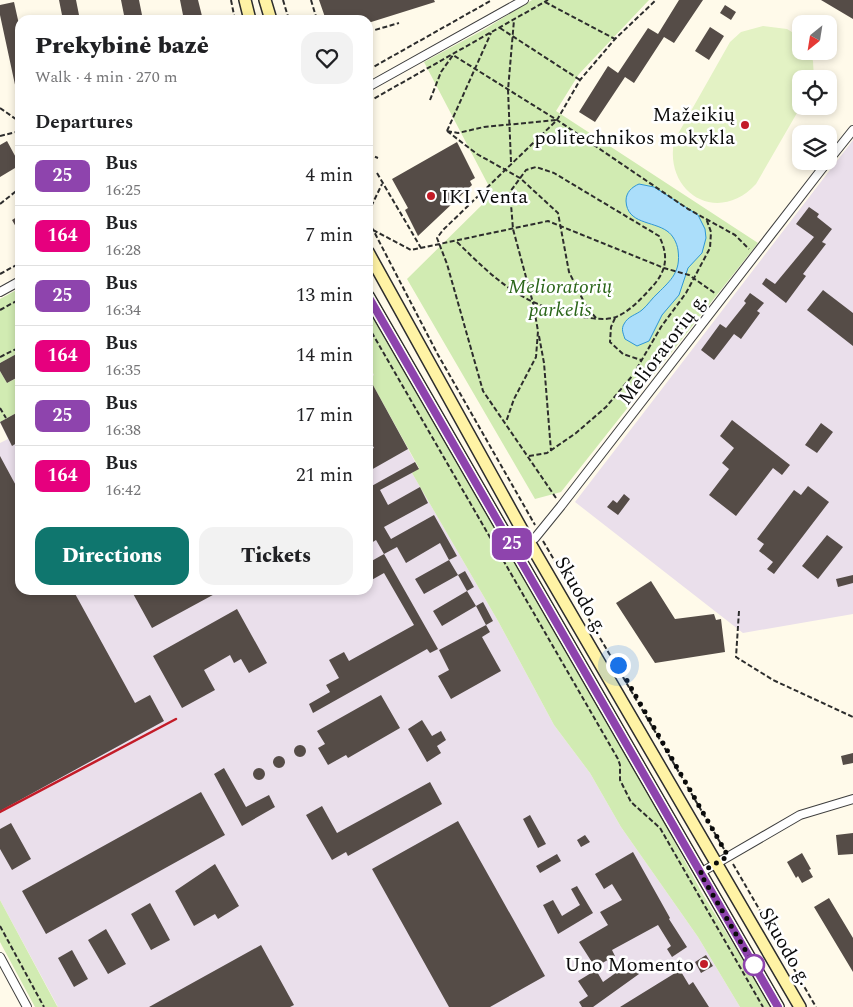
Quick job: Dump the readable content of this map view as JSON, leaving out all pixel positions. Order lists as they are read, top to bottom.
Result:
{
  "streets": {
    "main road": ["Skuodo g."],
    "street": ["Melioratorių g."]
  },
  "crossings": [
    ["Melioratorių g.", "Skuodo g."]
  ],
  "parks": ["Melioratorių parkelis"],
  "places": ["Mažeikių politechnikos mokykla", "IKI Venta", "Uno Momento"],
  "lines": ["bus line 25"],
  "north": "bottom left",
  "page": {
    "on_map": "25",
    "heading": [
      ["Prekybinė bazė", "Walk · 4 min · 270 m"],
      "Departures"
    ],
    "list": [
      {
        "mark": "25",
        "name": "Bus",
        "note": "16:25",
        "value": "4 min"
      },
      {
        "mark": "164",
        "name": "Bus",
        "note": "16:28",
        "value": "7 min"
      },
      {
        "mark": "25",
        "name": "Bus",
        "note": "16:34",
        "value": "13 min"
      },
      {
        "mark": "164",
        "name": "Bus",
        "note": "16:35",
        "value": "14 min"
      },
      {
        "mark": "25",
        "name": "Bus",
        "note": "16:38",
        "value": "17 min"
      },
      {
        "mark": "164",
        "name": "Bus",
        "note": "16:42",
        "value": "21 min"
      }
    ],
    "buttons": ["Directions", "Tickets"]
  }
}
